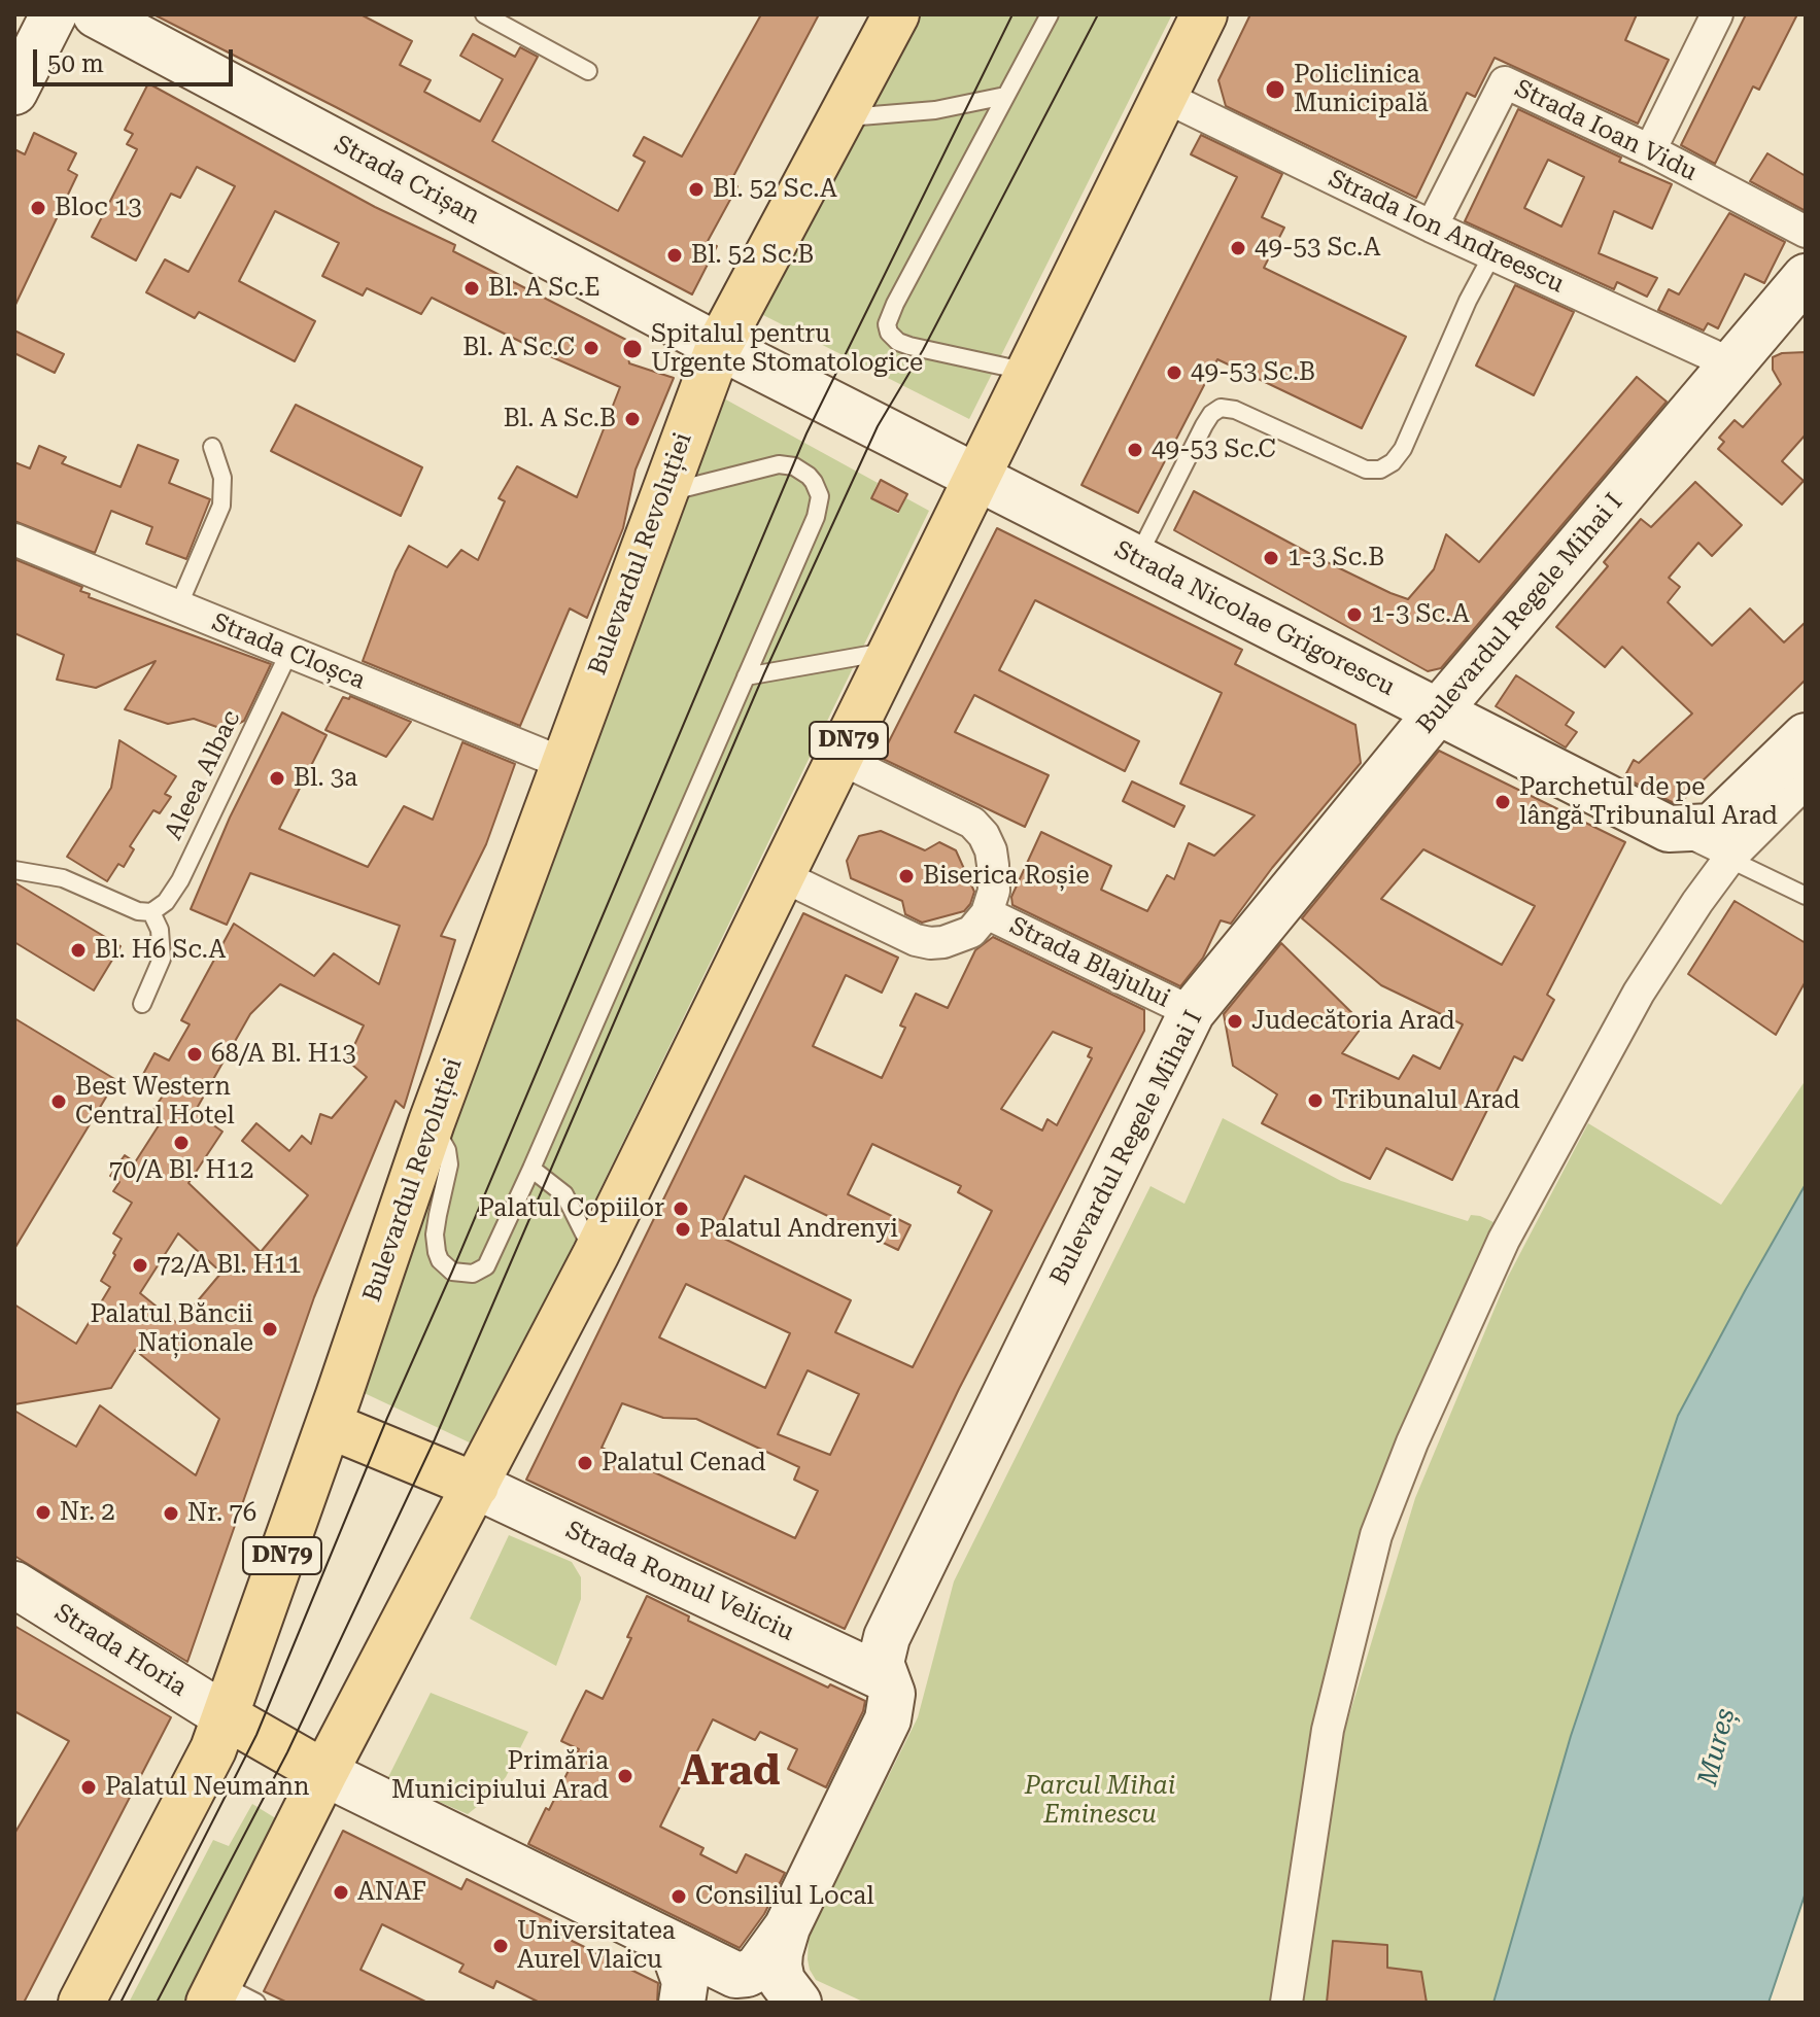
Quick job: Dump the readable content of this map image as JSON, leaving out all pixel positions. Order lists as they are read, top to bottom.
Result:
{
  "streets": {
    "main road": [
      "Strada Crișan",
      "Bulevardul Revoluției",
      "Bulevardul Regele Mihai I",
      "Strada Nicolae Grigorescu",
      "DN79",
      "Strada Romul Veliciu",
      "Strada Horia"
    ],
    "street": [
      "Strada Ioan Vidu",
      "Strada Ion Andreescu",
      "Strada Cloșca",
      "Strada Blajului"
    ],
    "lane": ["Aleea Albac"]
  },
  "crossings": [
    ["Strada Ioan Vidu", "Strada Ion Andreescu"],
    ["Strada Crișan", "Bulevardul Revoluției"],
    ["Strada Ion Andreescu", "Bulevardul Regele Mihai I"],
    ["Strada Ion Andreescu", "DN79"],
    ["Bulevardul Revoluției", "Strada Cloșca"],
    ["Bulevardul Revoluției", "Strada Horia"],
    ["Bulevardul Regele Mihai I", "Strada Nicolae Grigorescu"],
    ["Bulevardul Regele Mihai I", "Strada Blajului"],
    ["Bulevardul Regele Mihai I", "Strada Romul Veliciu"],
    ["Strada Nicolae Grigorescu", "DN79"],
    ["Strada Cloșca", "Aleea Albac"],
    ["DN79", "Strada Romul Veliciu"]
  ],
  "districts": ["Arad"],
  "water": ["Mureș"],
  "parks": ["Parcul Mihai Eminescu"],
  "places": [
    "Policlinica Municipală",
    "Bl. 52 Sc.A",
    "Bloc 13",
    "49-53 Sc.A",
    "Bl. 52 Sc.B",
    "Bl. A Sc.E",
    "Bl. A Sc.C",
    "Spitalul pentru Urgente Stomatologice",
    "49-53 Sc.B",
    "Bl. A Sc.B",
    "49-53 Sc.C",
    "1-3 Sc.B",
    "1-3 Sc.A",
    "Bl. 3a",
    "Parchetul de pe lângă Tribunalul Arad",
    "Biserica Roșie",
    "Bl. H6 Sc.A",
    "Judecătoria Arad",
    "68/A Bl. H13",
    "Tribunalul Arad",
    "Best Western Central Hotel",
    "70/A Bl. H12",
    "Palatul Copiilor",
    "Palatul Andrenyi",
    "72/A Bl. H11",
    "Palatul Băncii Naționale",
    "Palatul Cenad",
    "Nr. 2",
    "Nr. 76",
    "Primăria Municipiului Arad",
    "Palatul Neumann",
    "ANAF",
    "Consiliul Local",
    "Universitatea Aurel Vlaicu"
  ],
  "scale_bar": "50 m"
}
